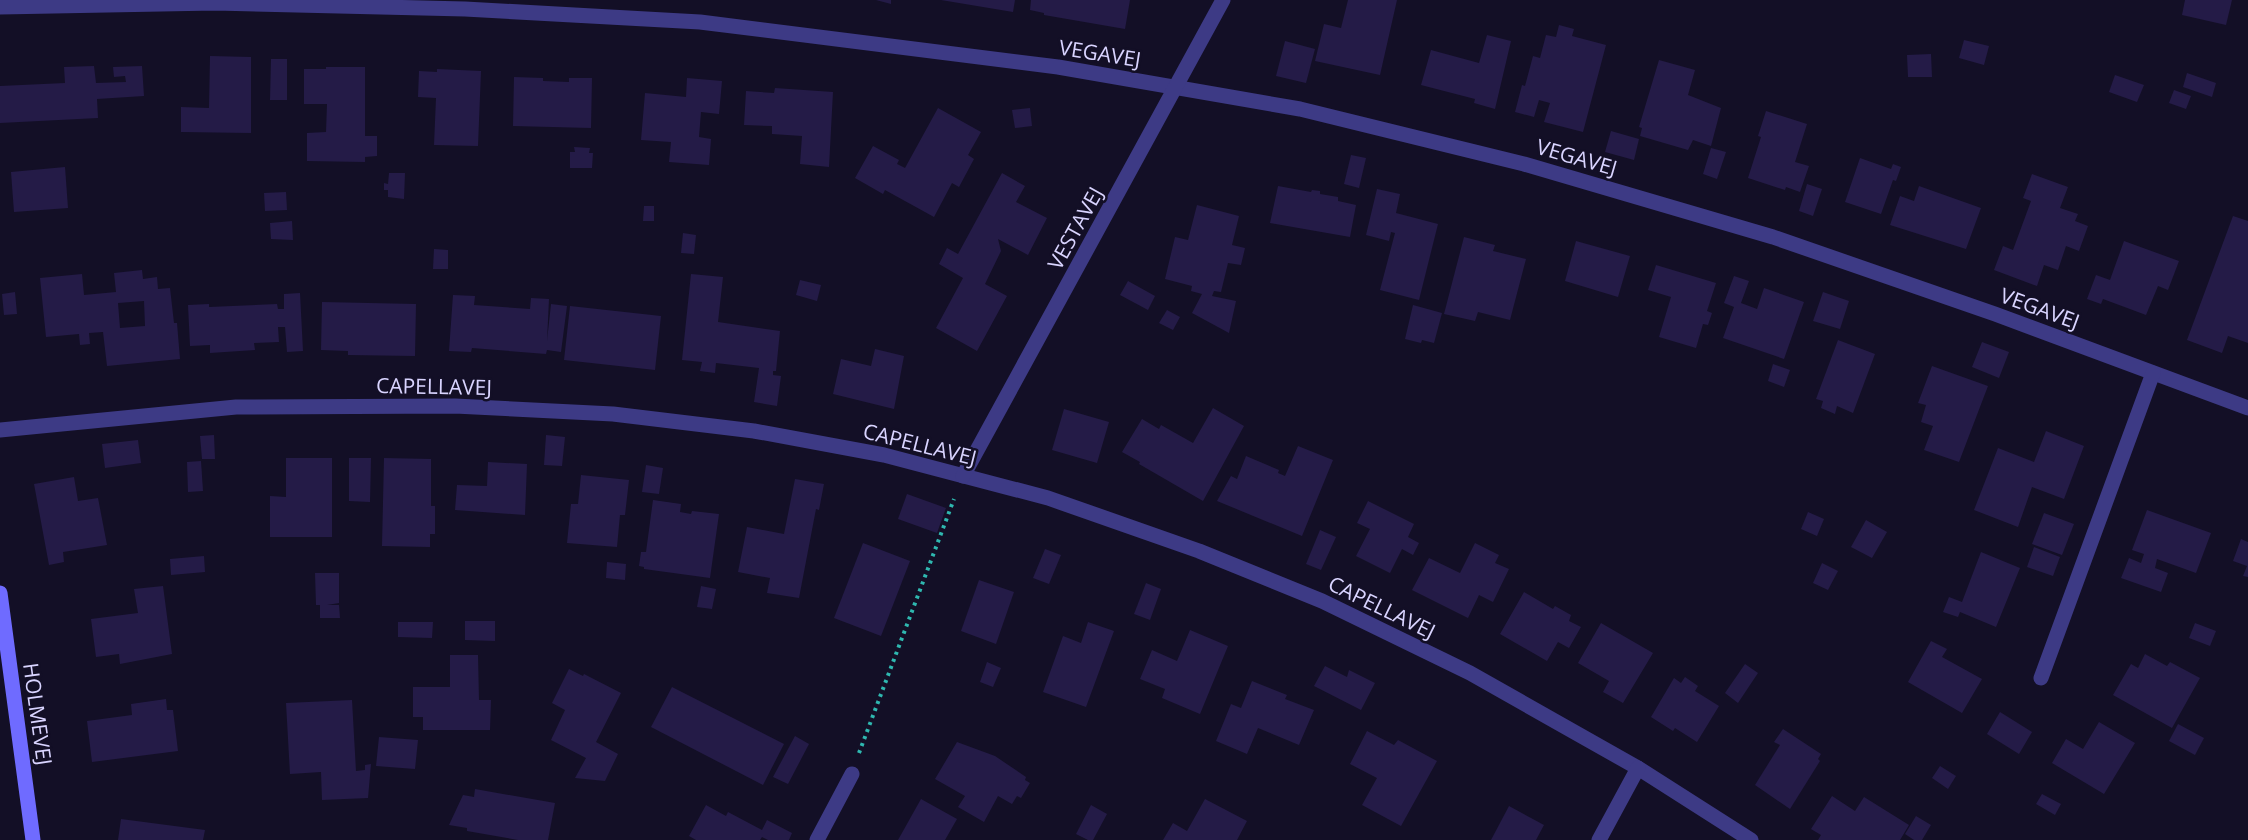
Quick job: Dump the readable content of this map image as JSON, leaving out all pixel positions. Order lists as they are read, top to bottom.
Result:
{
  "streets": {
    "street": [
      "VEGAVEJ",
      "VESTAVEJ",
      "CAPELLAVEJ",
      "HOLMEVEJ"
    ]
  },
  "crossings": [
    ["VEGAVEJ", "VESTAVEJ"],
    ["VESTAVEJ", "CAPELLAVEJ"]
  ]
}
